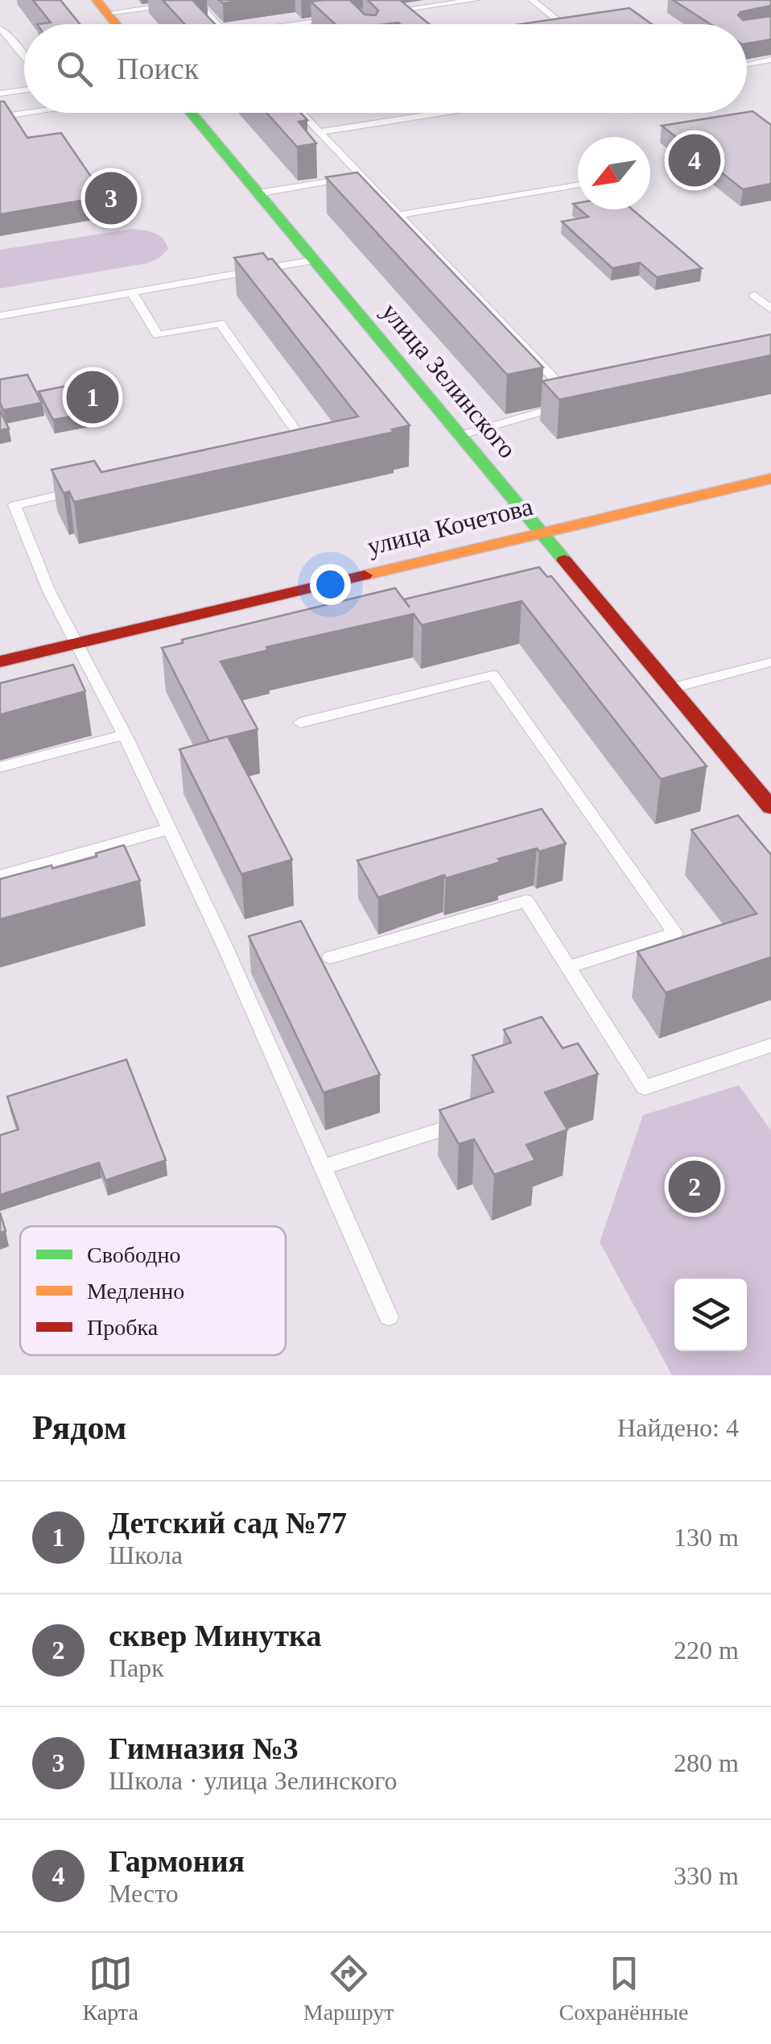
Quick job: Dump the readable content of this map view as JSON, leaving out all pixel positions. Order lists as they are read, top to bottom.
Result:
{
  "streets": {
    "street": ["улица Зелинского", "улица Кочетова"]
  },
  "crossings": [
    ["улица Зелинского", "улица Кочетова"]
  ],
  "legend": ["Свободно", "Медленно", "Пробка"],
  "north": "bottom left",
  "page": {
    "search": "Поиск",
    "pins": [
      "4",
      "3",
      "1",
      "2"
    ],
    "heading": ["Рядом", "Найдено: 4"],
    "list": [
      {
        "mark": "1",
        "name": "Детский сад №77",
        "note": "Школа",
        "value": "130 m"
      },
      {
        "mark": "2",
        "name": "сквер Минутка",
        "note": "Парк",
        "value": "220 m"
      },
      {
        "mark": "3",
        "name": "Гимназия №3",
        "note": "Школа · улица Зелинского",
        "value": "280 m"
      },
      {
        "mark": "4",
        "name": "Гармония",
        "note": "Место",
        "value": "330 m"
      }
    ],
    "nav": ["Карта", "Маршрут", "Сохранённые"]
  }
}
